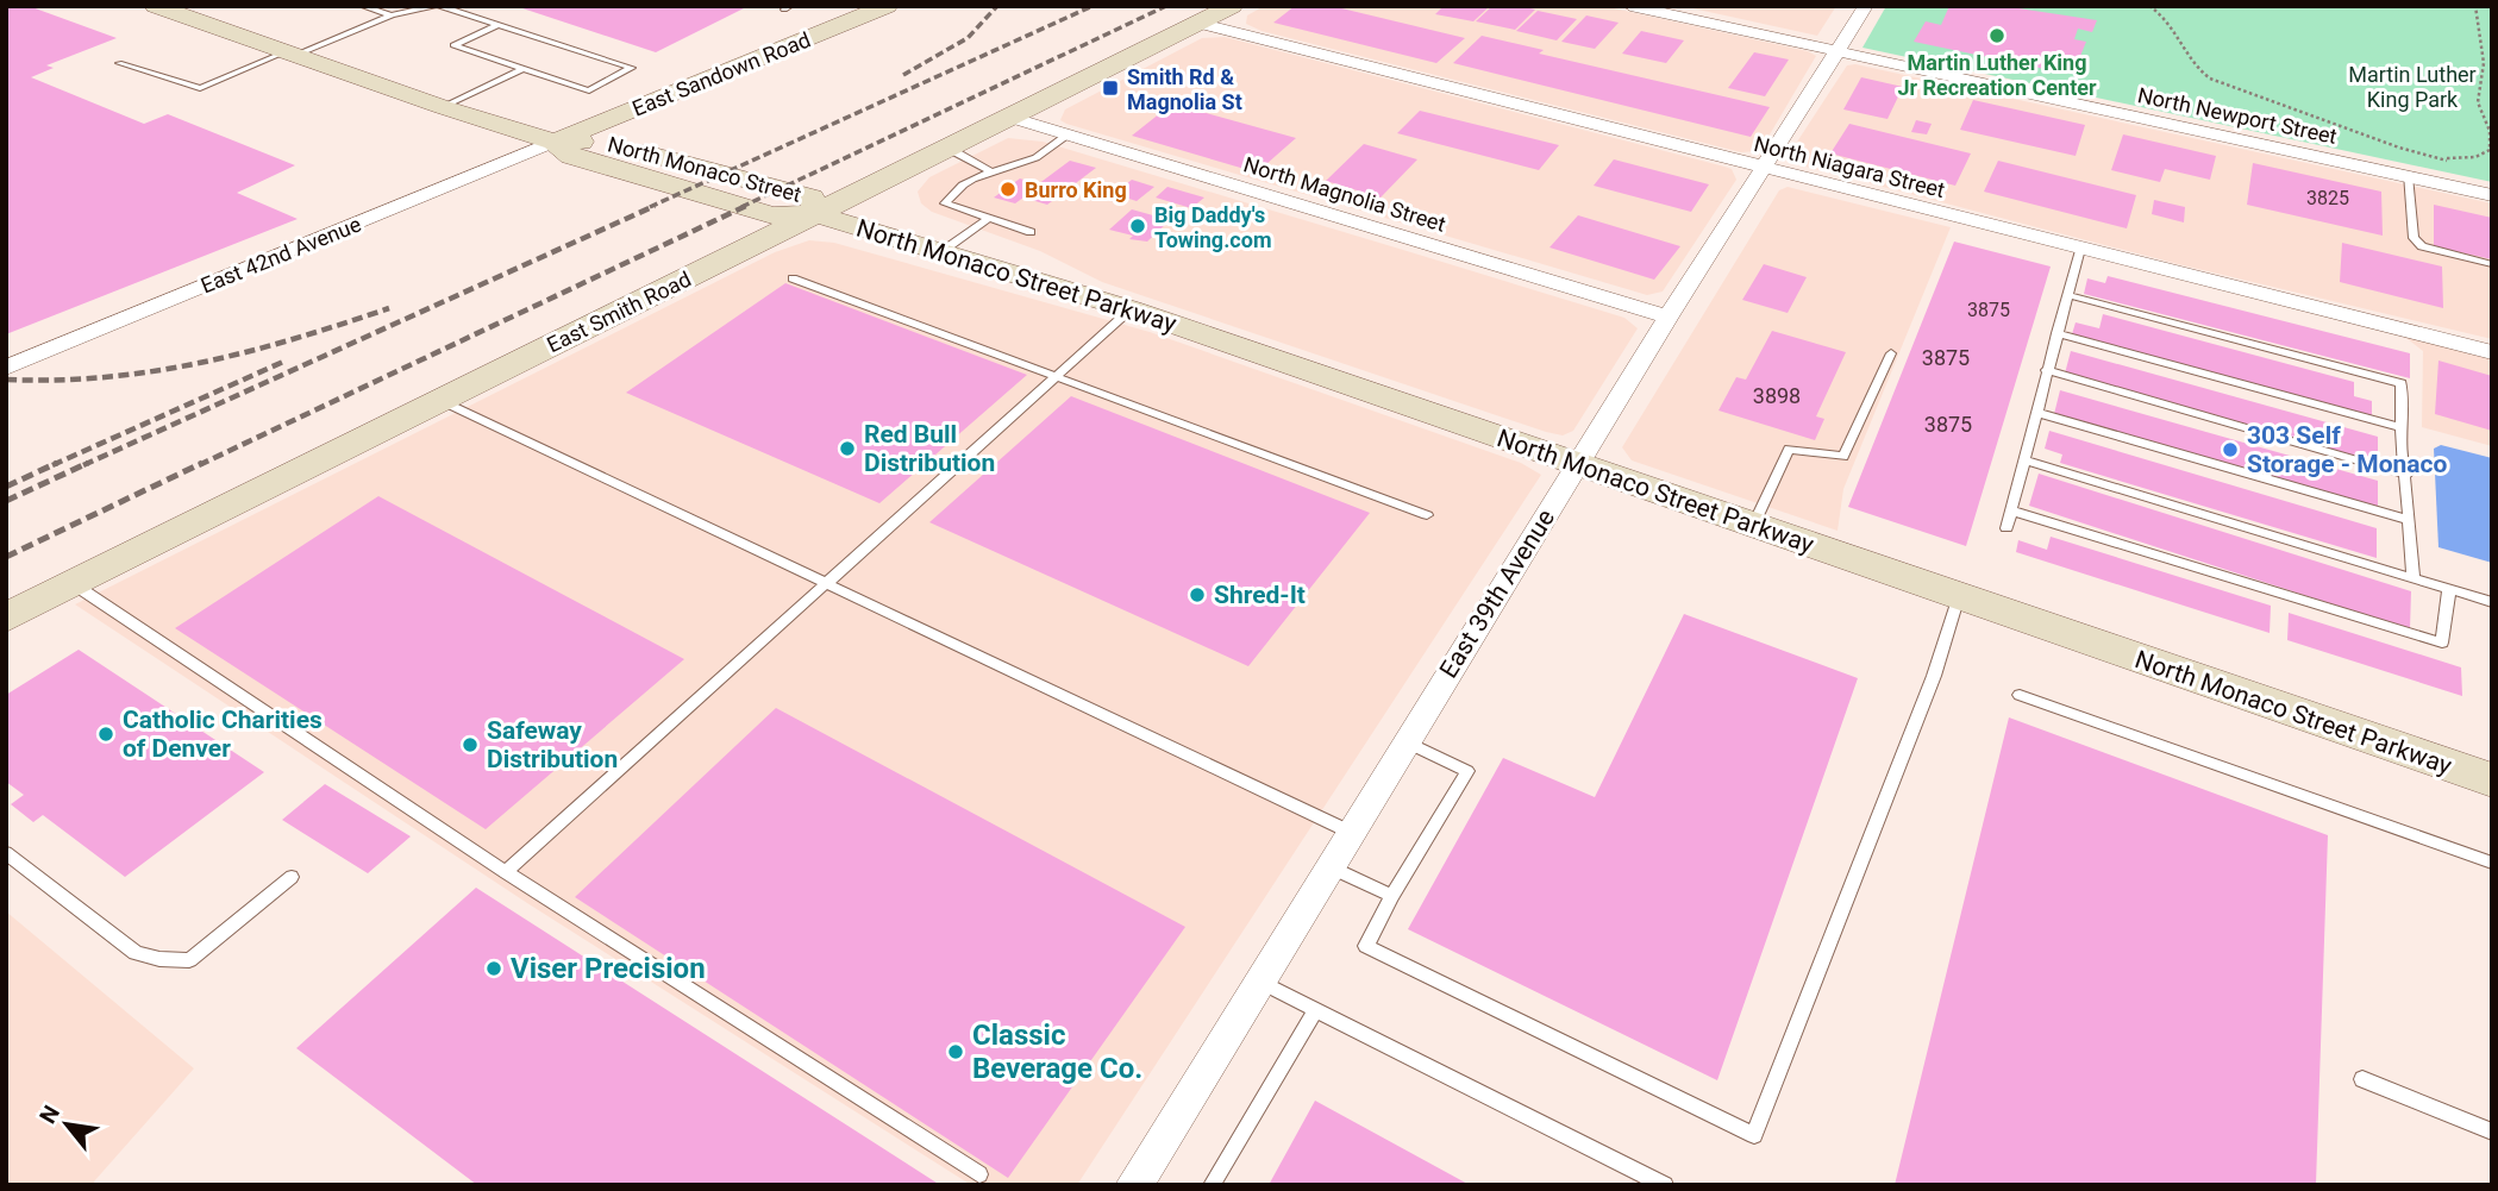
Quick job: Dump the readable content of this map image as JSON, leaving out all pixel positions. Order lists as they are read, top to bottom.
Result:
{
  "streets": {
    "street": [
      "East Sandown Road",
      "North Newport Street",
      "North Niagara Street",
      "North Monaco Street",
      "North Magnolia Street",
      "East 42nd Avenue",
      "North Monaco Street Parkway",
      "East Smith Road",
      "East 39th Avenue"
    ]
  },
  "crossings": [
    ["East Sandown Road", "North Monaco Street"],
    ["East Sandown Road", "East 42nd Avenue"],
    ["North Newport Street", "East 39th Avenue"],
    ["North Niagara Street", "East Smith Road"],
    ["North Niagara Street", "East 39th Avenue"],
    ["North Monaco Street", "East 42nd Avenue"],
    ["North Monaco Street", "North Monaco Street Parkway"],
    ["North Monaco Street", "East Smith Road"],
    ["North Magnolia Street", "East Smith Road"],
    ["North Magnolia Street", "East 39th Avenue"],
    ["North Monaco Street Parkway", "East Smith Road"],
    ["North Monaco Street Parkway", "East 39th Avenue"]
  ],
  "parks": ["Martin Luther King Park"],
  "places": {
    "other": [
      "Martin Luther King Jr Recreation Center",
      "Burro King",
      "Big Daddy's Towing.com",
      "Red Bull Distribution",
      "303 Self Storage - Monaco",
      "Shred-It",
      "Catholic Charities of Denver",
      "Safeway Distribution",
      "Viser Precision",
      "Classic Beverage Co."
    ],
    "transit": ["Smith Rd & Magnolia St"]
  },
  "house_numbers": [
    "3825",
    "3875",
    "3875",
    "3898",
    "3875"
  ],
  "north": "top left"
}
